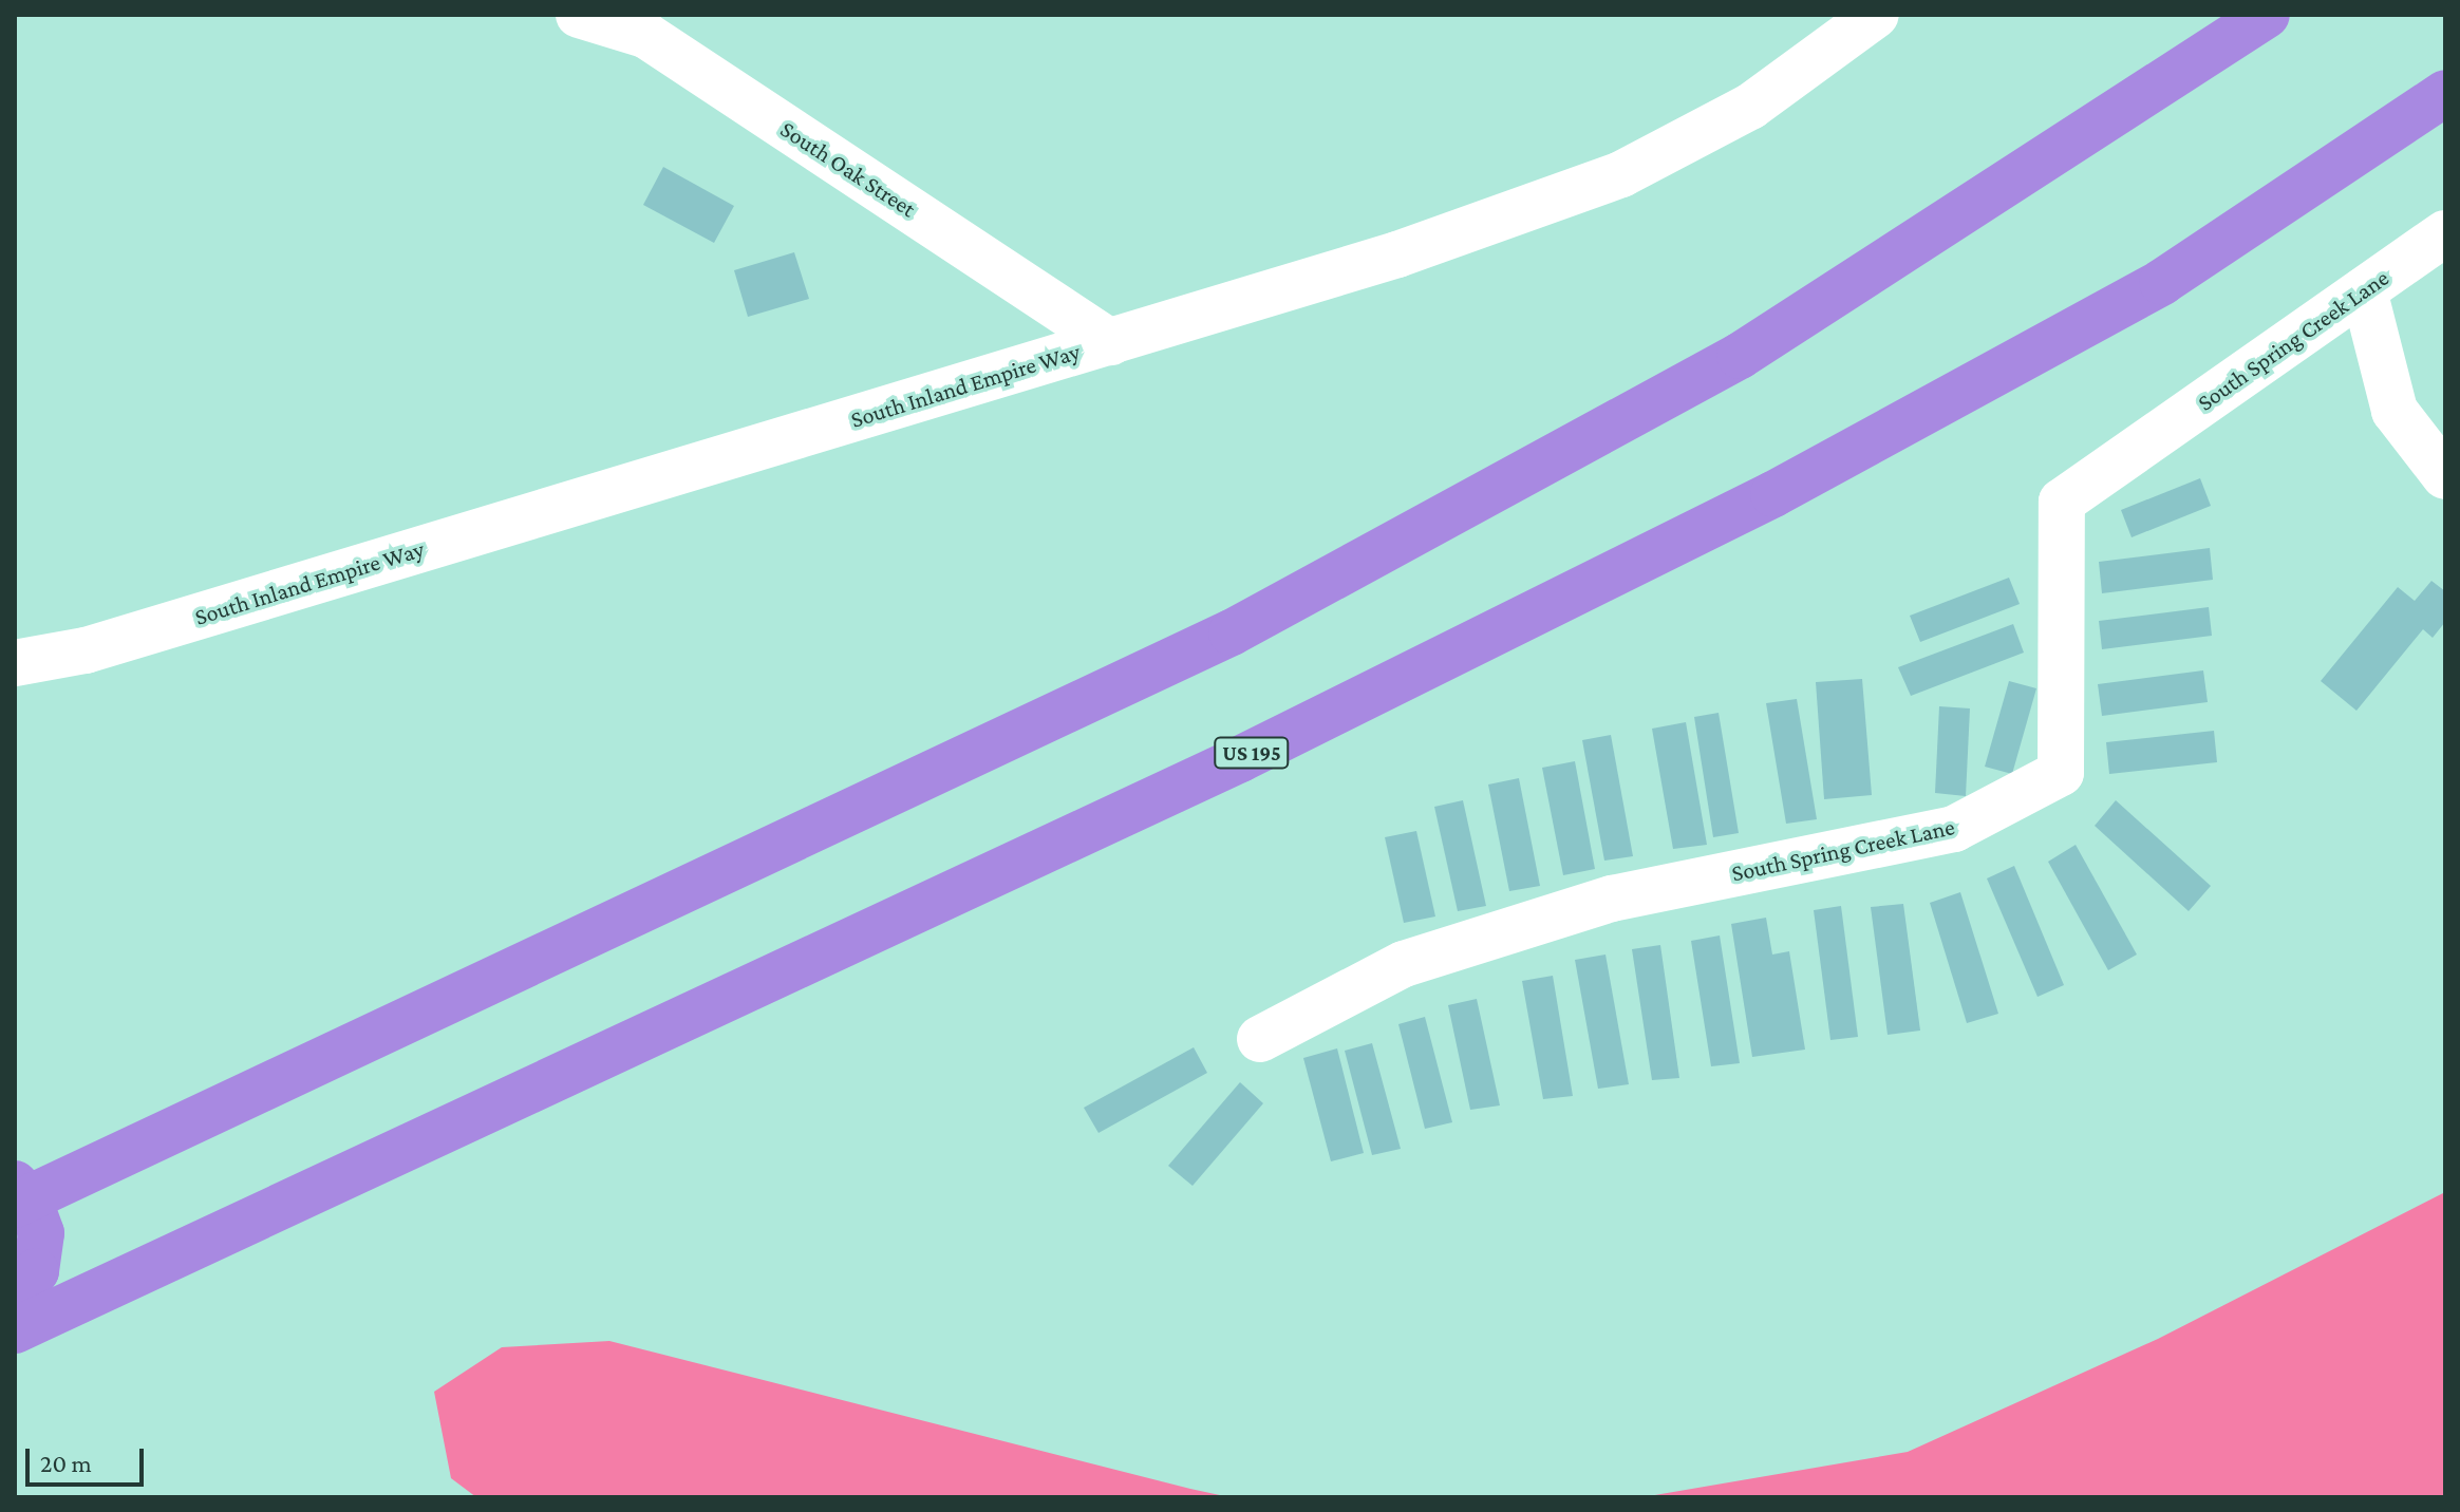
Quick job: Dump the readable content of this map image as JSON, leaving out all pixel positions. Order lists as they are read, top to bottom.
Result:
{
  "streets": {
    "highway": ["US 195"],
    "street": ["South Oak Street", "South Spring Creek Lane", "South Inland Empire Way"]
  },
  "crossings": [
    ["South Oak Street", "South Inland Empire Way"]
  ],
  "scale_bar": "20 m"
}
